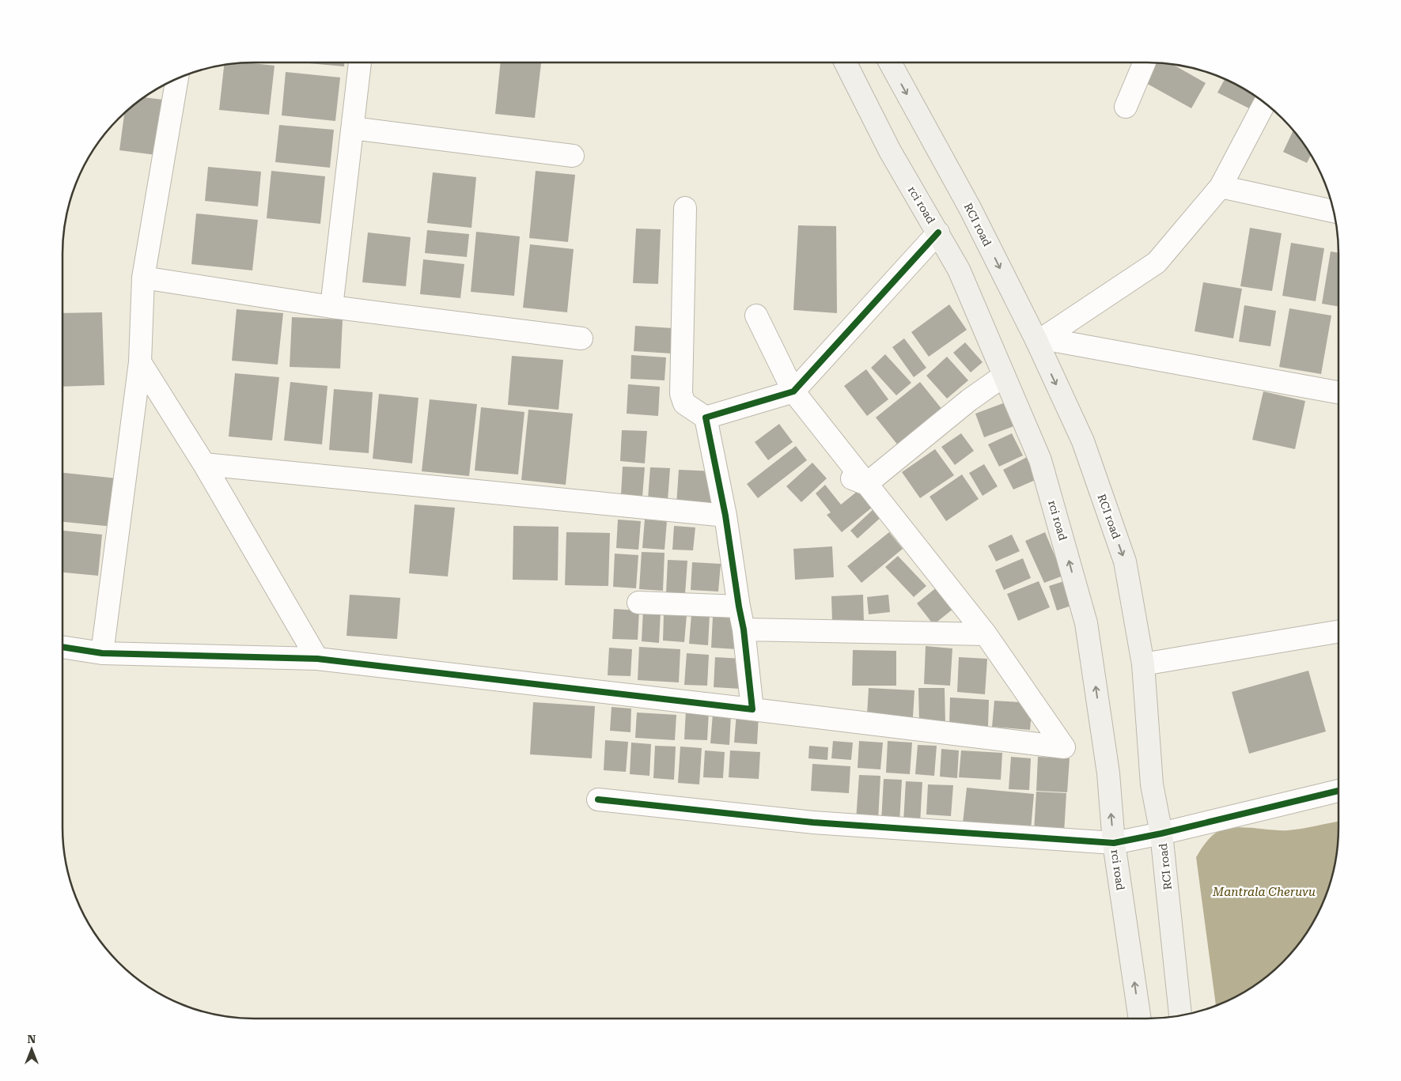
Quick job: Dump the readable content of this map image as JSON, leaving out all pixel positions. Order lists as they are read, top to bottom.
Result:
{
  "streets": {
    "main road": ["rci road", "RCI road"]
  },
  "one_way": ["rci road", "RCI road"],
  "water": ["Mantrala Cheruvu"],
  "north": "top"
}
